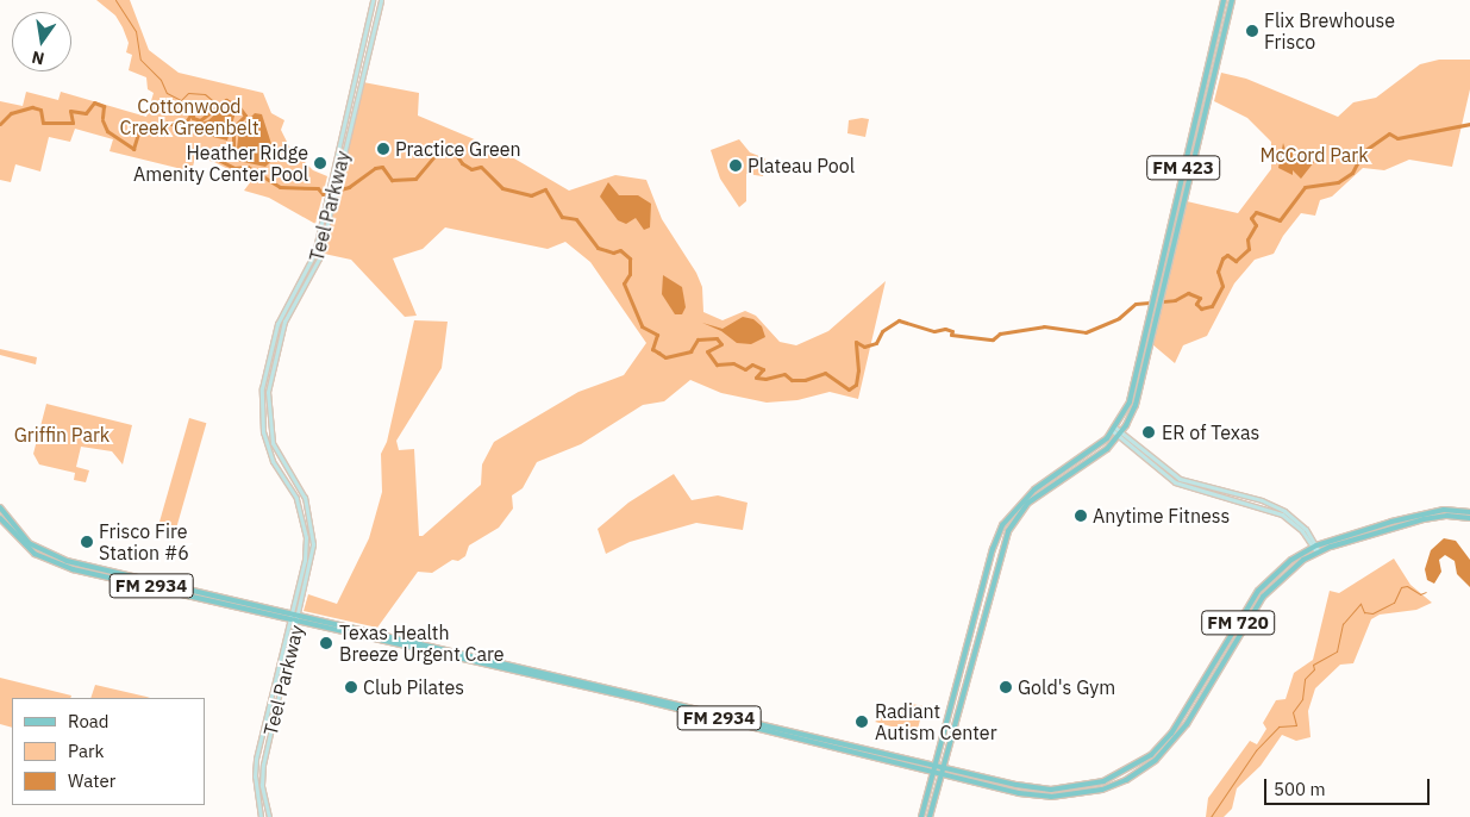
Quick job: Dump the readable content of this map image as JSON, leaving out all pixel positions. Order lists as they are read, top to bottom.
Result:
{
  "streets": {
    "main road": [
      "FM 423",
      "Teel Parkway",
      "FM 2934",
      "FM 720"
    ]
  },
  "crossings": [
    ["FM 423", "FM 2934"],
    ["FM 423", "FM 720"],
    ["Teel Parkway", "FM 2934"],
    ["FM 2934", "FM 720"]
  ],
  "parks": ["Cottonwood Creek Greenbelt", "McCord Park", "Griffin Park"],
  "places": [
    "Flix Brewhouse Frisco",
    "Practice Green",
    "Heather Ridge Amenity Center Pool",
    "Plateau Pool",
    "ER of Texas",
    "Anytime Fitness",
    "Frisco Fire Station #6",
    "Texas Health Breeze Urgent Care",
    "Club Pilates",
    "Gold's Gym",
    "Radiant Autism Center"
  ],
  "legend": ["Road", "Park", "Water"],
  "scale_bar": "500 m",
  "north": "bottom"
}
